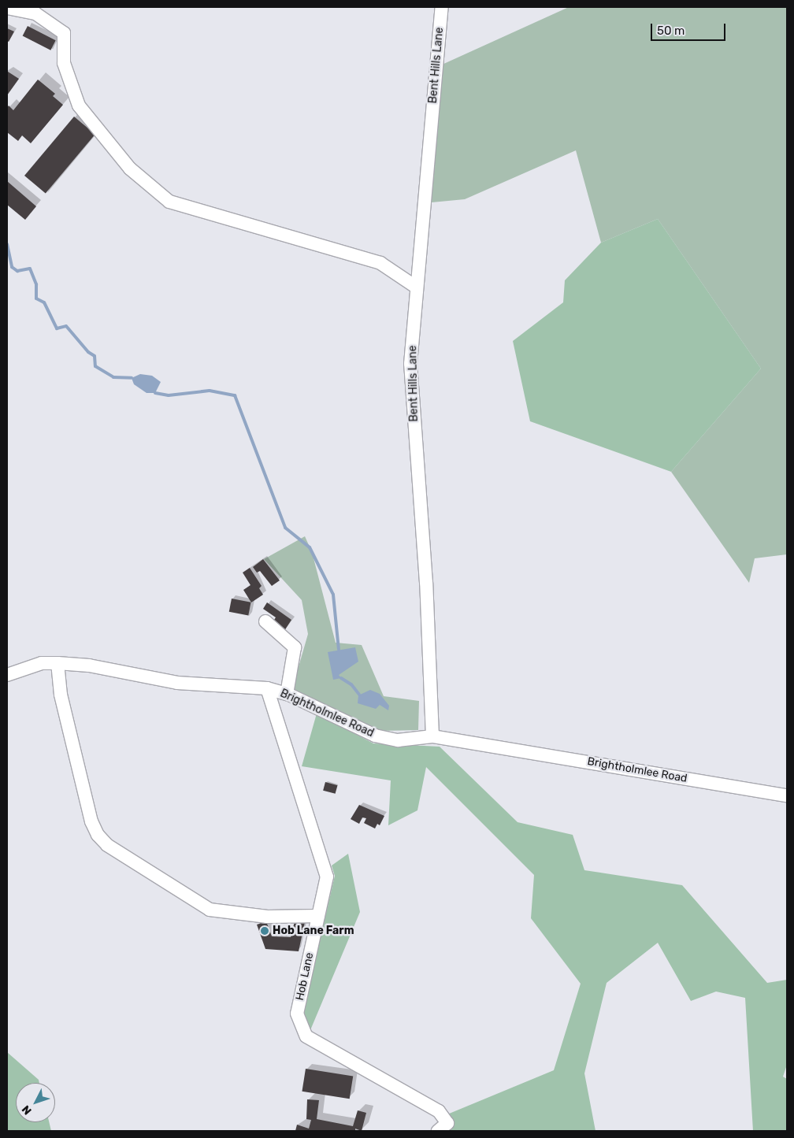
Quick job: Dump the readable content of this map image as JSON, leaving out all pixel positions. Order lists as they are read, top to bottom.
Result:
{
  "streets": {
    "street": ["Bent Hills Lane", "Brightholmlee Road", "Hob Lane"]
  },
  "crossings": [
    ["Bent Hills Lane", "Brightholmlee Road"],
    ["Brightholmlee Road", "Hob Lane"]
  ],
  "places": ["Hob Lane Farm"],
  "scale_bar": "50 m",
  "north": "bottom left"
}
